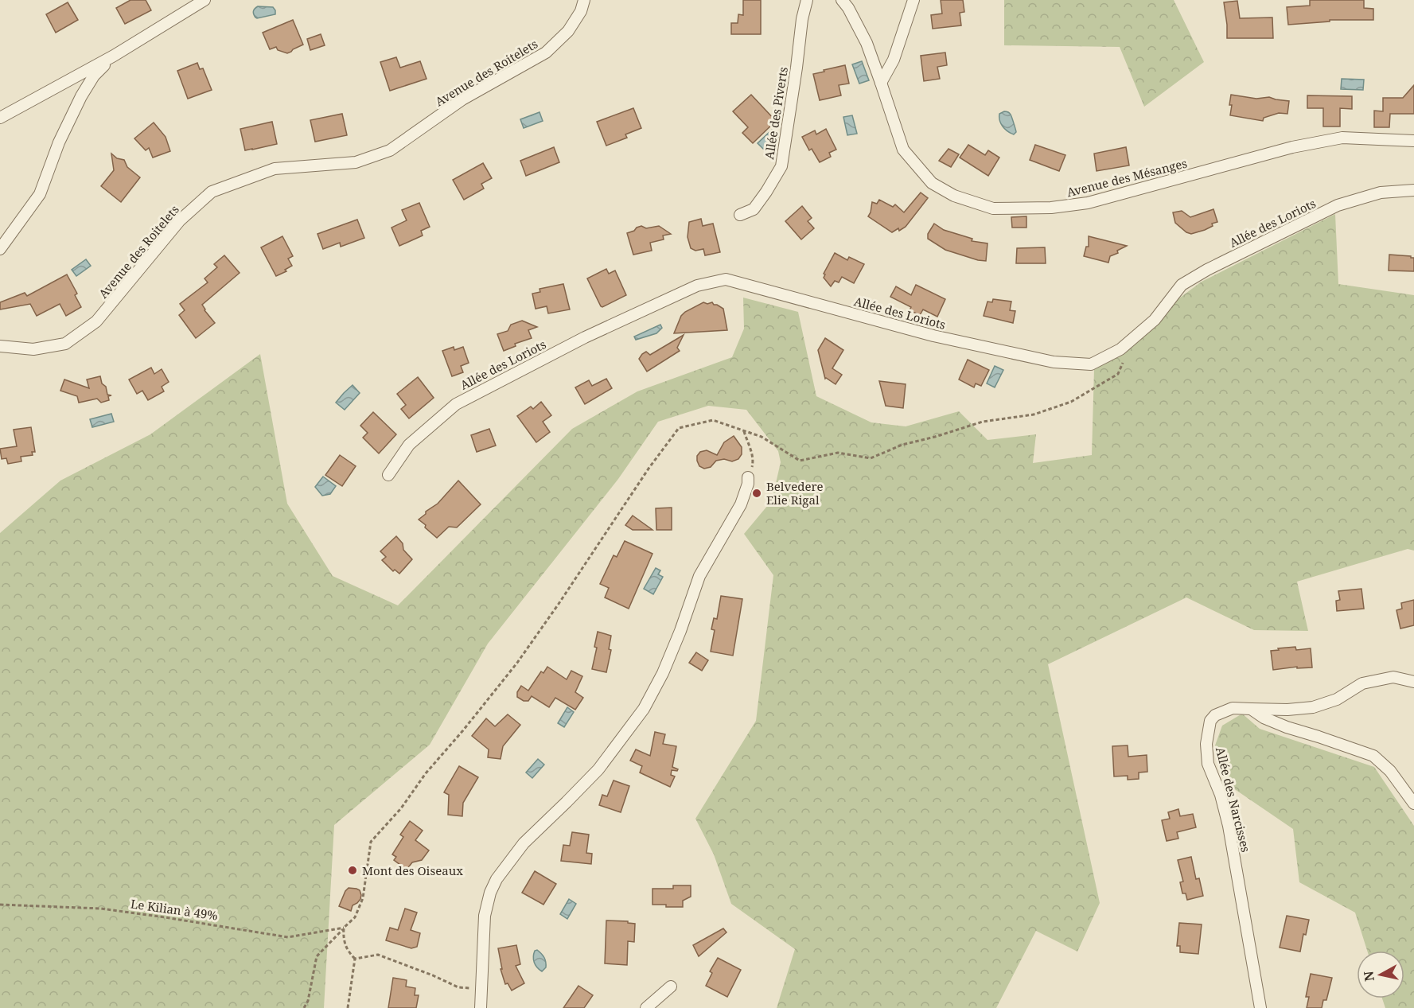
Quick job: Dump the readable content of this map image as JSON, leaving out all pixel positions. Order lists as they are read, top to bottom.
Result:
{
  "streets": {
    "street": [
      "Avenue des Roitelets",
      "Allée des Piverts",
      "Avenue des Mésanges",
      "Allée des Loriots",
      "Allée des Narcisses"
    ],
    "path": ["Le Kilian à 49%"]
  },
  "places": ["Belvedere Elie Rigal", "Mont des Oiseaux"],
  "north": "left"
}
